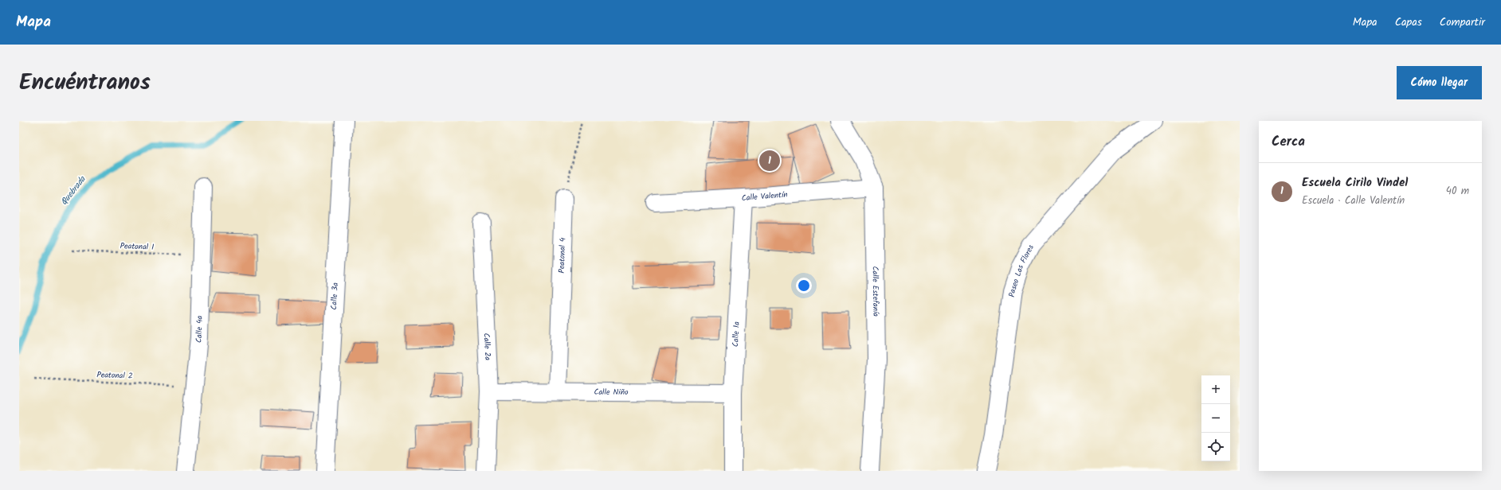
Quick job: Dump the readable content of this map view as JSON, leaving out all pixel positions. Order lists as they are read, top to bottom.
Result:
{
  "streets": {
    "street": [
      "Calle Valentín",
      "Peatonal 4",
      "Paseo Las Flores",
      "Calle Estefanía",
      "Calle 3a",
      "Calle 4a",
      "Calle 1a",
      "Calle 2a",
      "Calle Niño"
    ],
    "path": ["Peatonal 1", "Peatonal 2"]
  },
  "crossings": [
    ["Calle Valentín", "Calle Estefanía"],
    ["Calle Valentín", "Calle 1a"],
    ["Peatonal 1", "Calle 4a"],
    ["Peatonal 4", "Calle Niño"],
    ["Calle 4a", "Peatonal 2"],
    ["Calle 1a", "Calle Niño"],
    ["Calle 2a", "Calle Niño"]
  ],
  "water": ["Quebrada"],
  "page": {
    "header": "Mapa",
    "nav": ["Mapa", "Capas", "Compartir"],
    "title": "Encuéntranos",
    "buttons": "Cómo llegar",
    "heading": "Cerca",
    "pins": "1",
    "list": [
      {
        "mark": "1",
        "name": "Escuela Cirilo Vindel",
        "note": "Escuela · Calle Valentín",
        "value": "40 m"
      }
    ],
    "map_buttons": ["+", "−"]
  }
}
